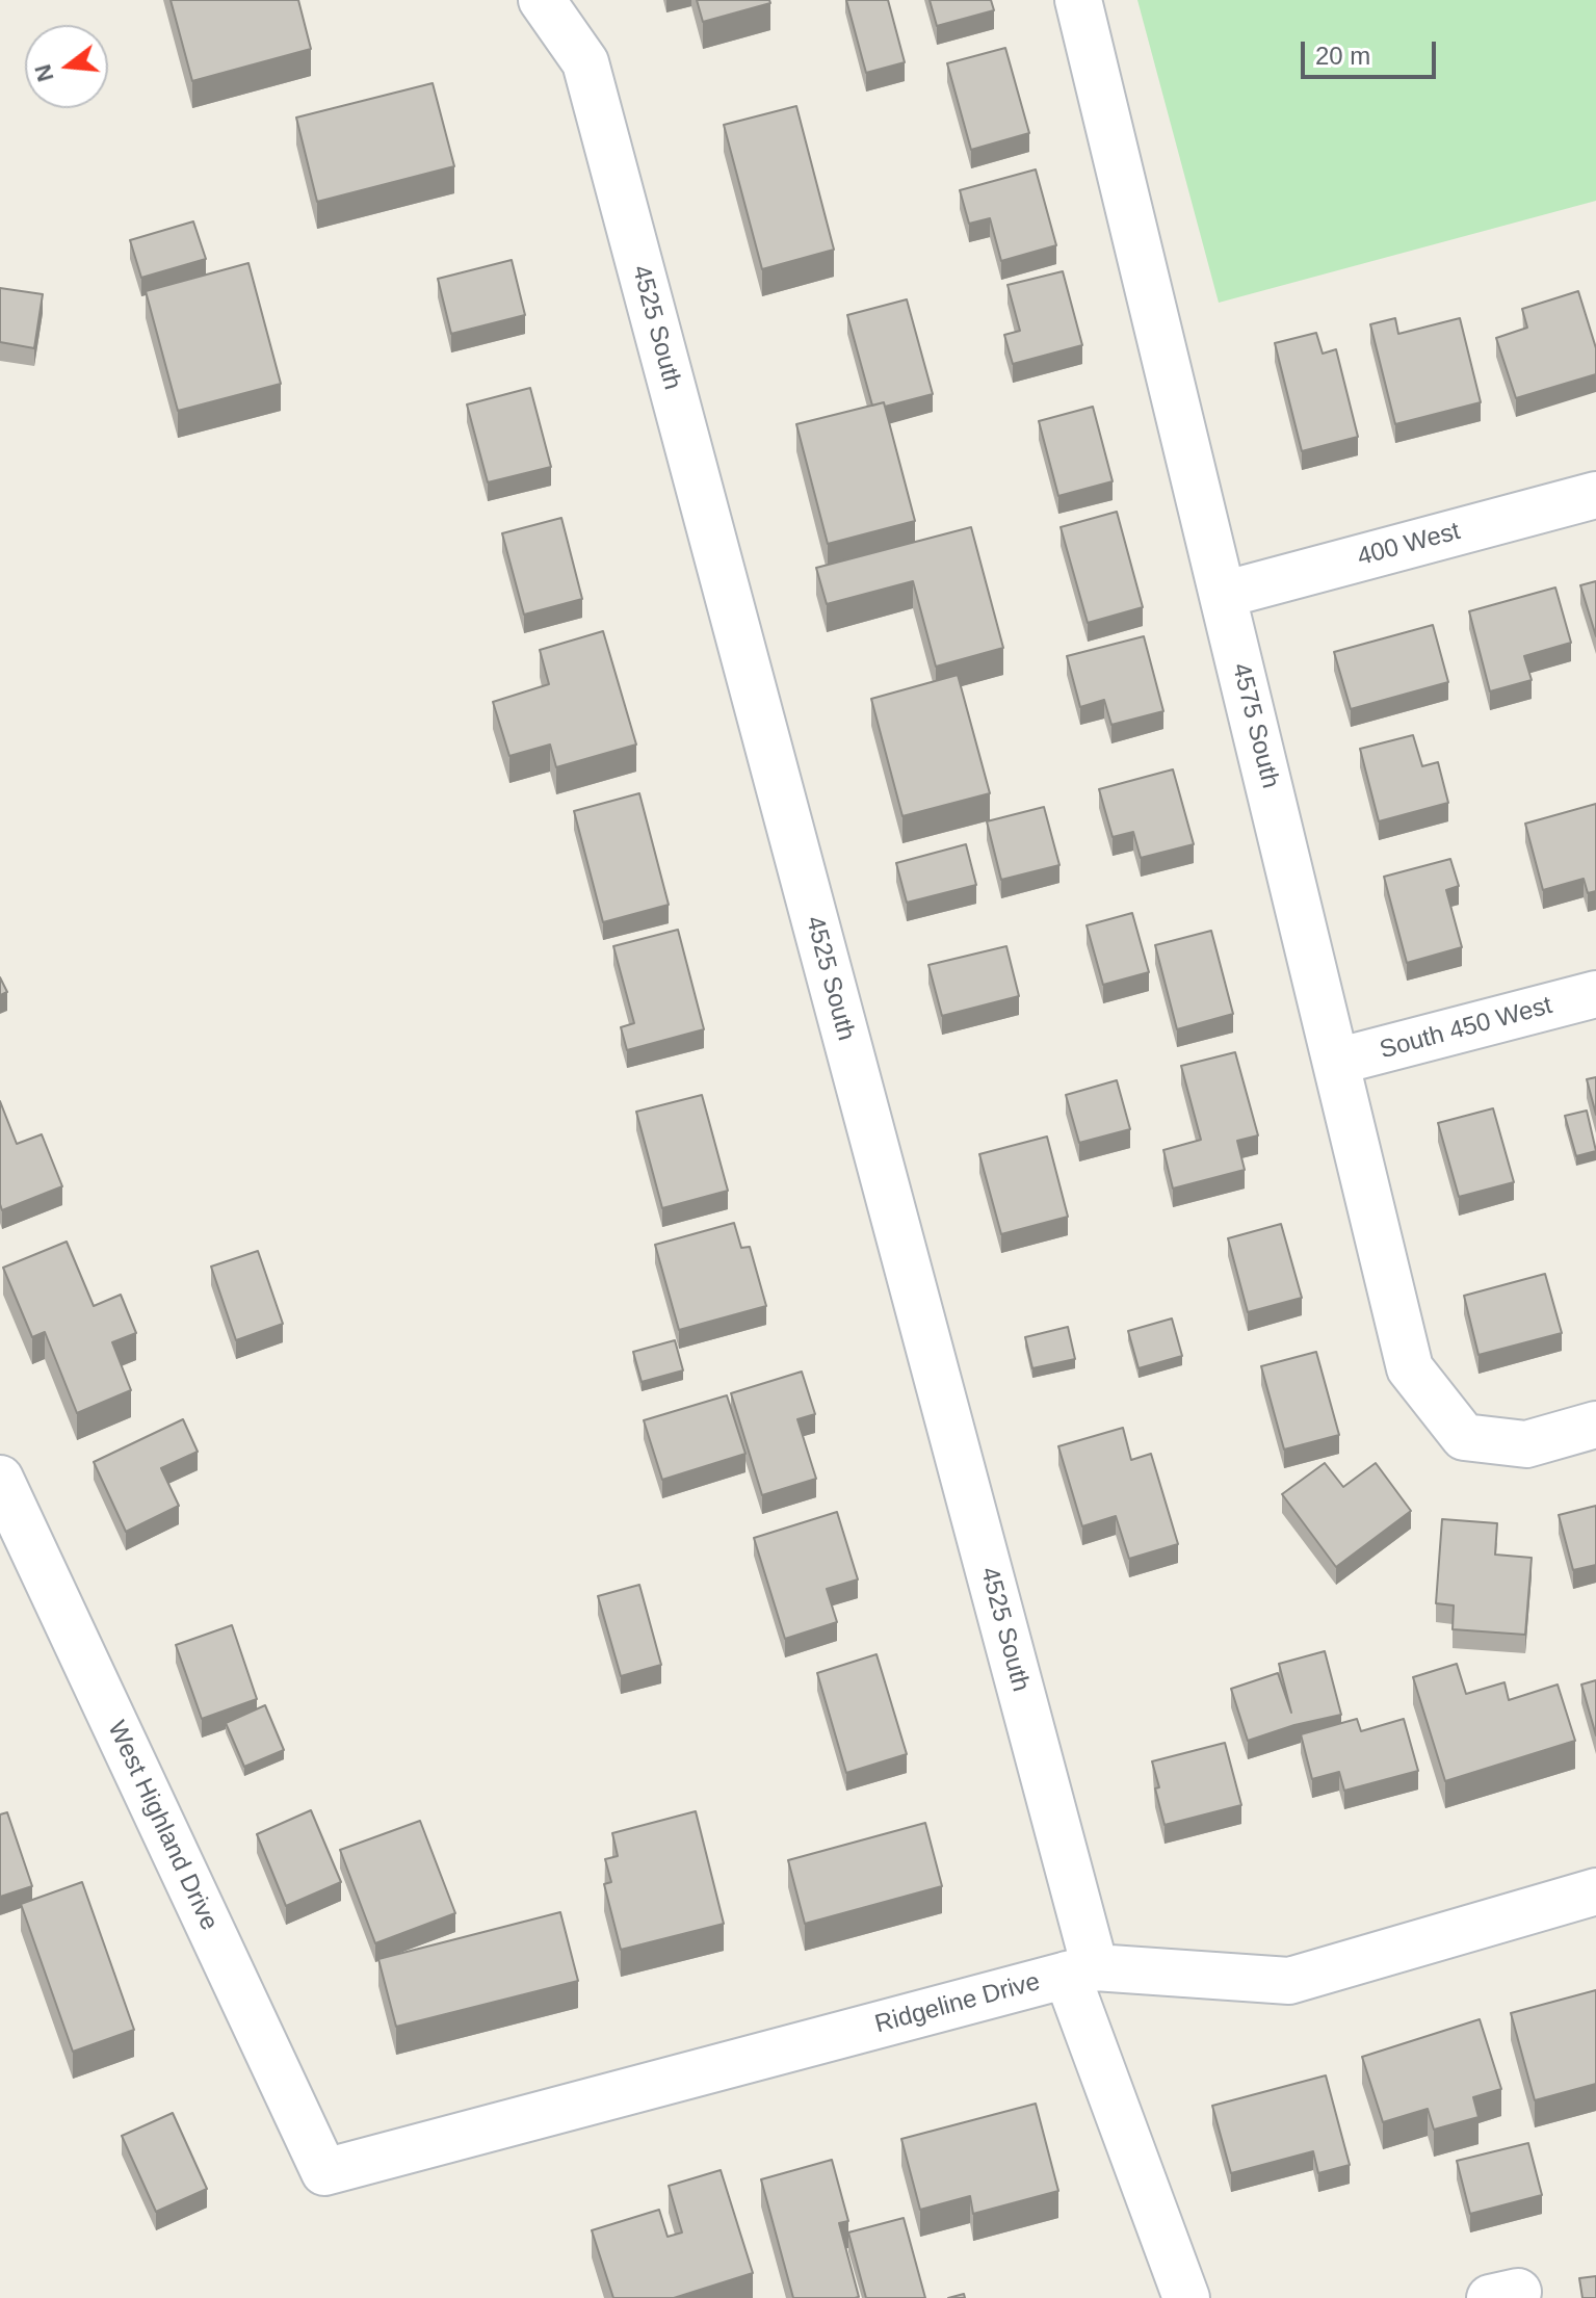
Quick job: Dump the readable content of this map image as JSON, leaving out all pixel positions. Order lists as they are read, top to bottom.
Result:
{
  "streets": {
    "street": [
      "4525 South",
      "400 West",
      "4575 South",
      "South 450 West",
      "West Highland Drive",
      "Ridgeline Drive"
    ]
  },
  "crossings": [
    ["4525 South", "Ridgeline Drive"],
    ["400 West", "4575 South"],
    ["4575 South", "South 450 West"],
    ["West Highland Drive", "Ridgeline Drive"]
  ],
  "scale_bar": "20 m",
  "north": "left"
}
